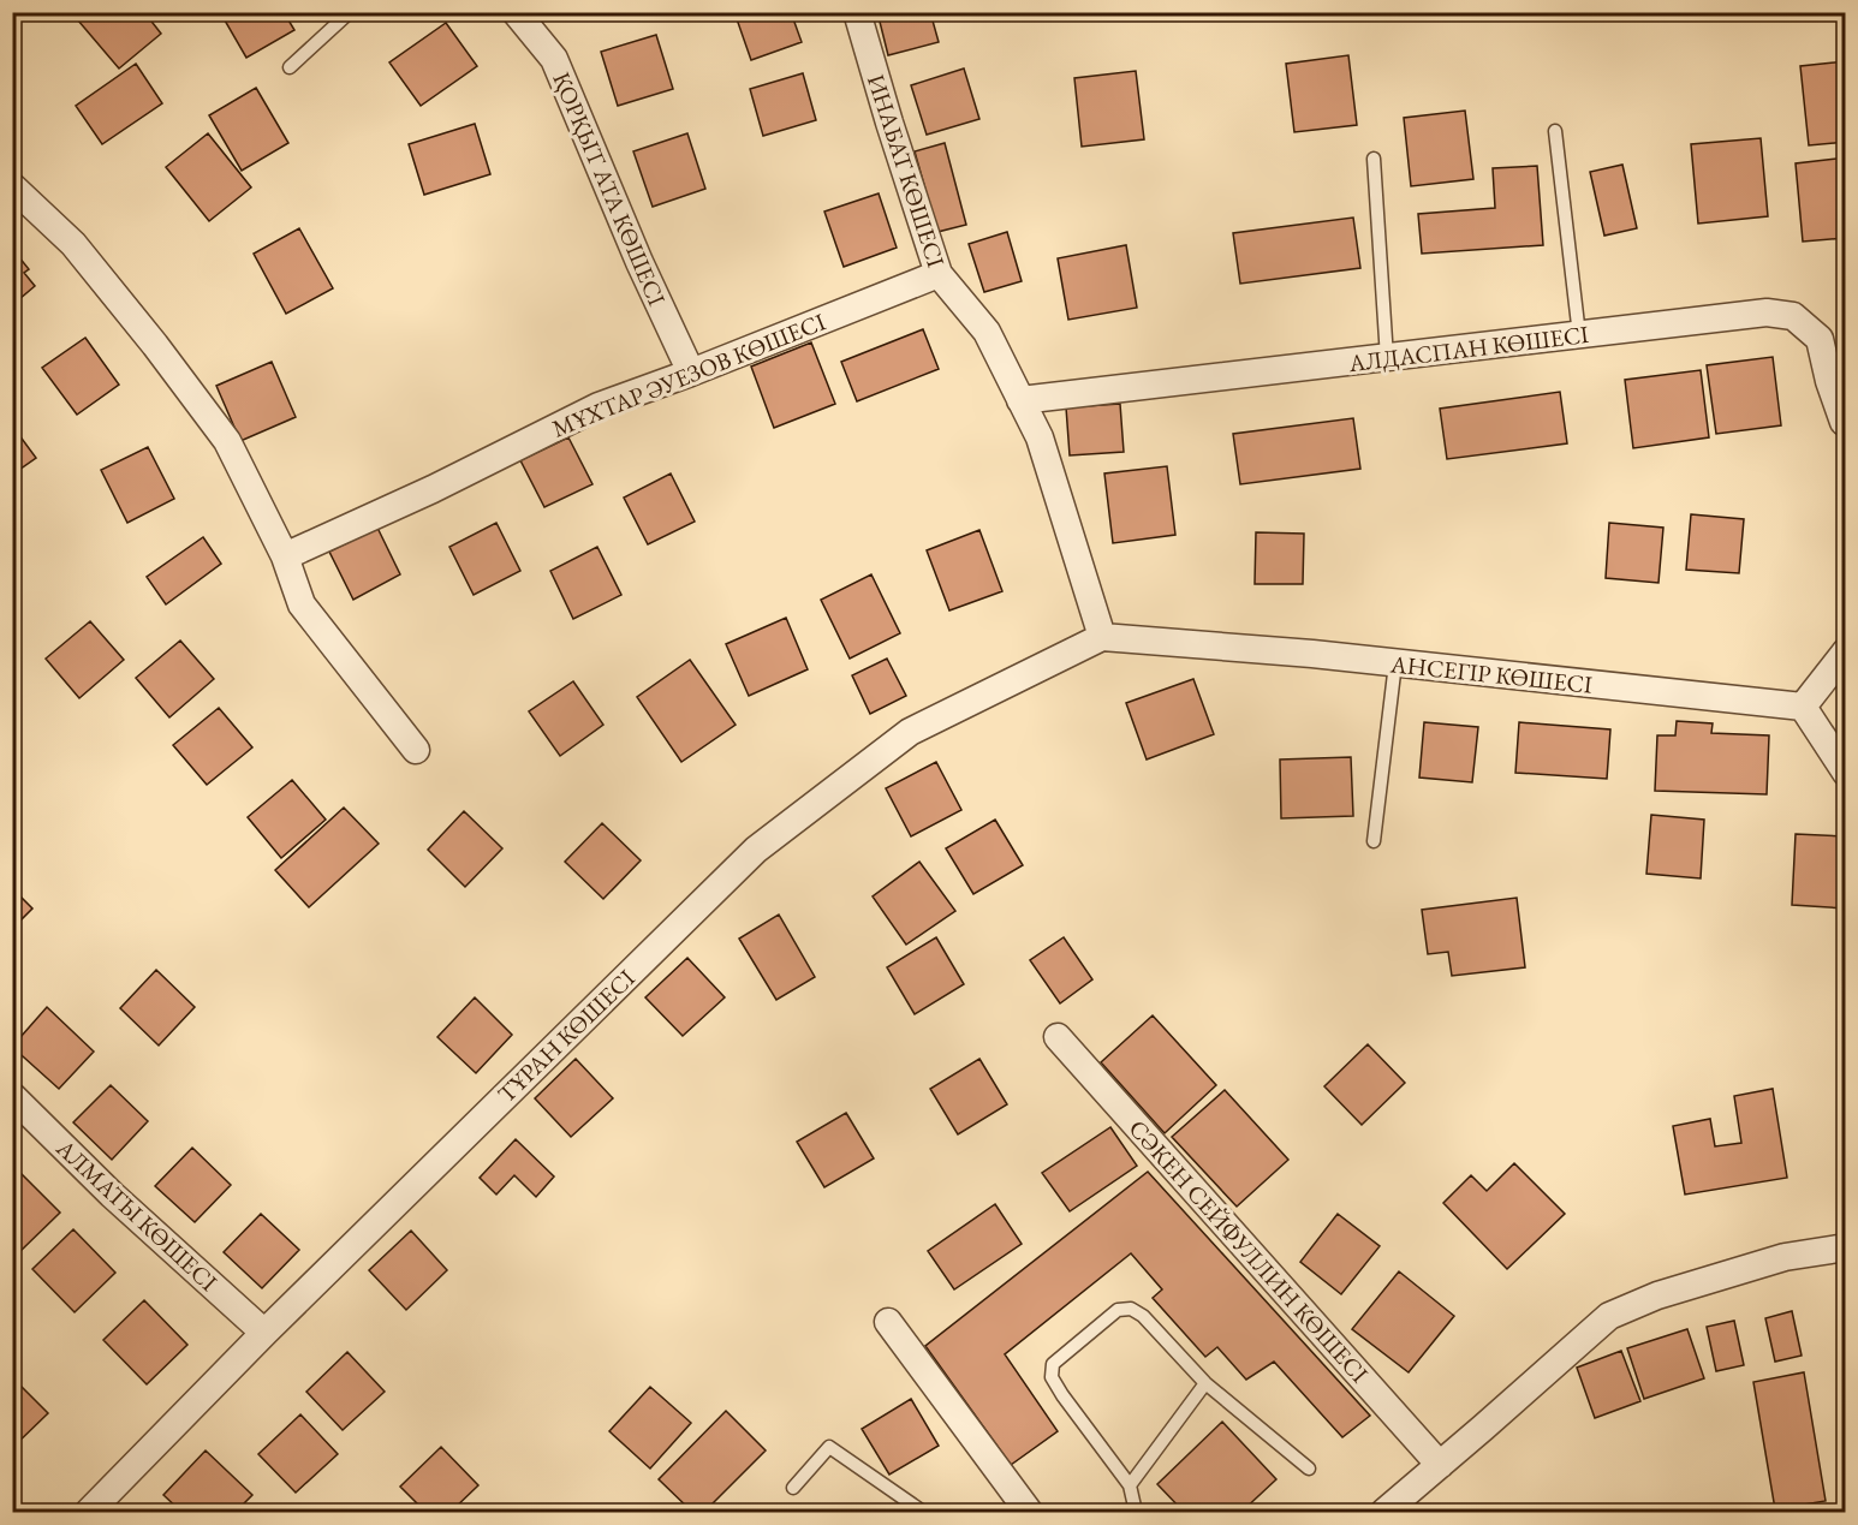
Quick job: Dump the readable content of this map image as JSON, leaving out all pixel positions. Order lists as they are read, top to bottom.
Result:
{
  "streets": {
    "street": [
      "ИНАБАТ КӨШЕСІ",
      "ҚОРҚЫТ АТА КӨШЕСІ",
      "АЛДАСПАН КӨШЕСІ",
      "МҰХТАР ӘУЕЗОВ КӨШЕСІ",
      "АНСЕГІР КӨШЕСІ",
      "ТҰРАН КӨШЕСІ",
      "АЛМАТЫ КӨШЕСІ",
      "СӘКЕН СЕЙФУЛЛИН КӨШЕСІ"
    ]
  },
  "crossings": [
    ["ИНАБАТ КӨШЕСІ", "АЛДАСПАН КӨШЕСІ"],
    ["ИНАБАТ КӨШЕСІ", "МҰХТАР ӘУЕЗОВ КӨШЕСІ"],
    ["ИНАБАТ КӨШЕСІ", "АНСЕГІР КӨШЕСІ"],
    ["ИНАБАТ КӨШЕСІ", "ТҰРАН КӨШЕСІ"],
    ["ҚОРҚЫТ АТА КӨШЕСІ", "МҰХТАР ӘУЕЗОВ КӨШЕСІ"],
    ["АНСЕГІР КӨШЕСІ", "ТҰРАН КӨШЕСІ"],
    ["ТҰРАН КӨШЕСІ", "АЛМАТЫ КӨШЕСІ"]
  ]
}
